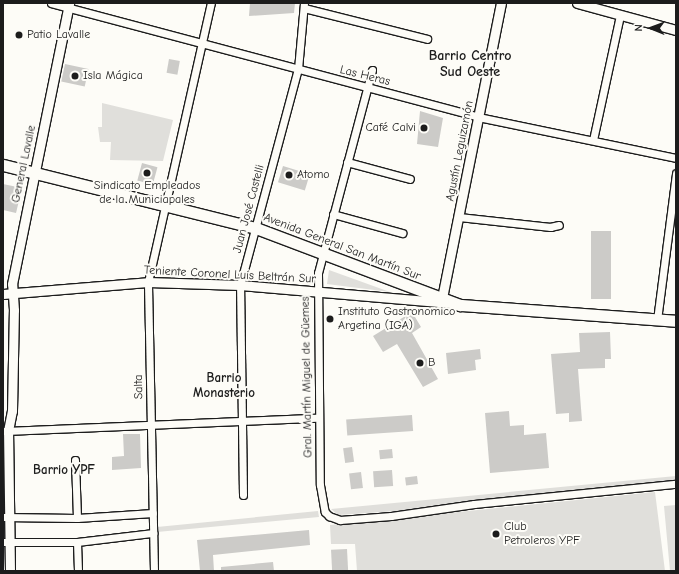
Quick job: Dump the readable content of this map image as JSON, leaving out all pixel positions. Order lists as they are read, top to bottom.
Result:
{
  "streets": {
    "main road": ["Avenida General San Martín Sur"],
    "street": [
      "Las Heras",
      "Agustín Leguizamón",
      "General Lavalle",
      "Juan José Castelli",
      "Teniente Coronel Luis Beltrán Sur",
      "Gral. Martín Miguel de Güemes",
      "Salta"
    ]
  },
  "crossings": [
    ["Las Heras", "Agustín Leguizamón"],
    ["Las Heras", "General Lavalle"],
    ["Las Heras", "Juan José Castelli"],
    ["Las Heras", "Gral. Martín Miguel de Güemes"],
    ["Las Heras", "Salta"],
    ["Agustín Leguizamón", "Avenida General San Martín Sur"],
    ["Agustín Leguizamón", "Teniente Coronel Luis Beltrán Sur"],
    ["General Lavalle", "Avenida General San Martín Sur"],
    ["General Lavalle", "Teniente Coronel Luis Beltrán Sur"],
    ["Juan José Castelli", "Avenida General San Martín Sur"],
    ["Juan José Castelli", "Teniente Coronel Luis Beltrán Sur"],
    ["Avenida General San Martín Sur", "Teniente Coronel Luis Beltrán Sur"],
    ["Avenida General San Martín Sur", "Gral. Martín Miguel de Güemes"],
    ["Avenida General San Martín Sur", "Salta"],
    ["Teniente Coronel Luis Beltrán Sur", "Gral. Martín Miguel de Güemes"],
    ["Teniente Coronel Luis Beltrán Sur", "Salta"]
  ],
  "districts": ["Barrio Centro Sud Oeste", "Barrio Monasterio", "Barrio YPF"],
  "places": [
    "Patio Lavalle",
    "Isla Mágica",
    "Café Calvi",
    "Sindicato Empleados de la Municiapales",
    "Atomo",
    "Instituto Gastronomico Argetina (IGA)",
    "B",
    "Club Petroleros YPF"
  ],
  "north": "left"
}
